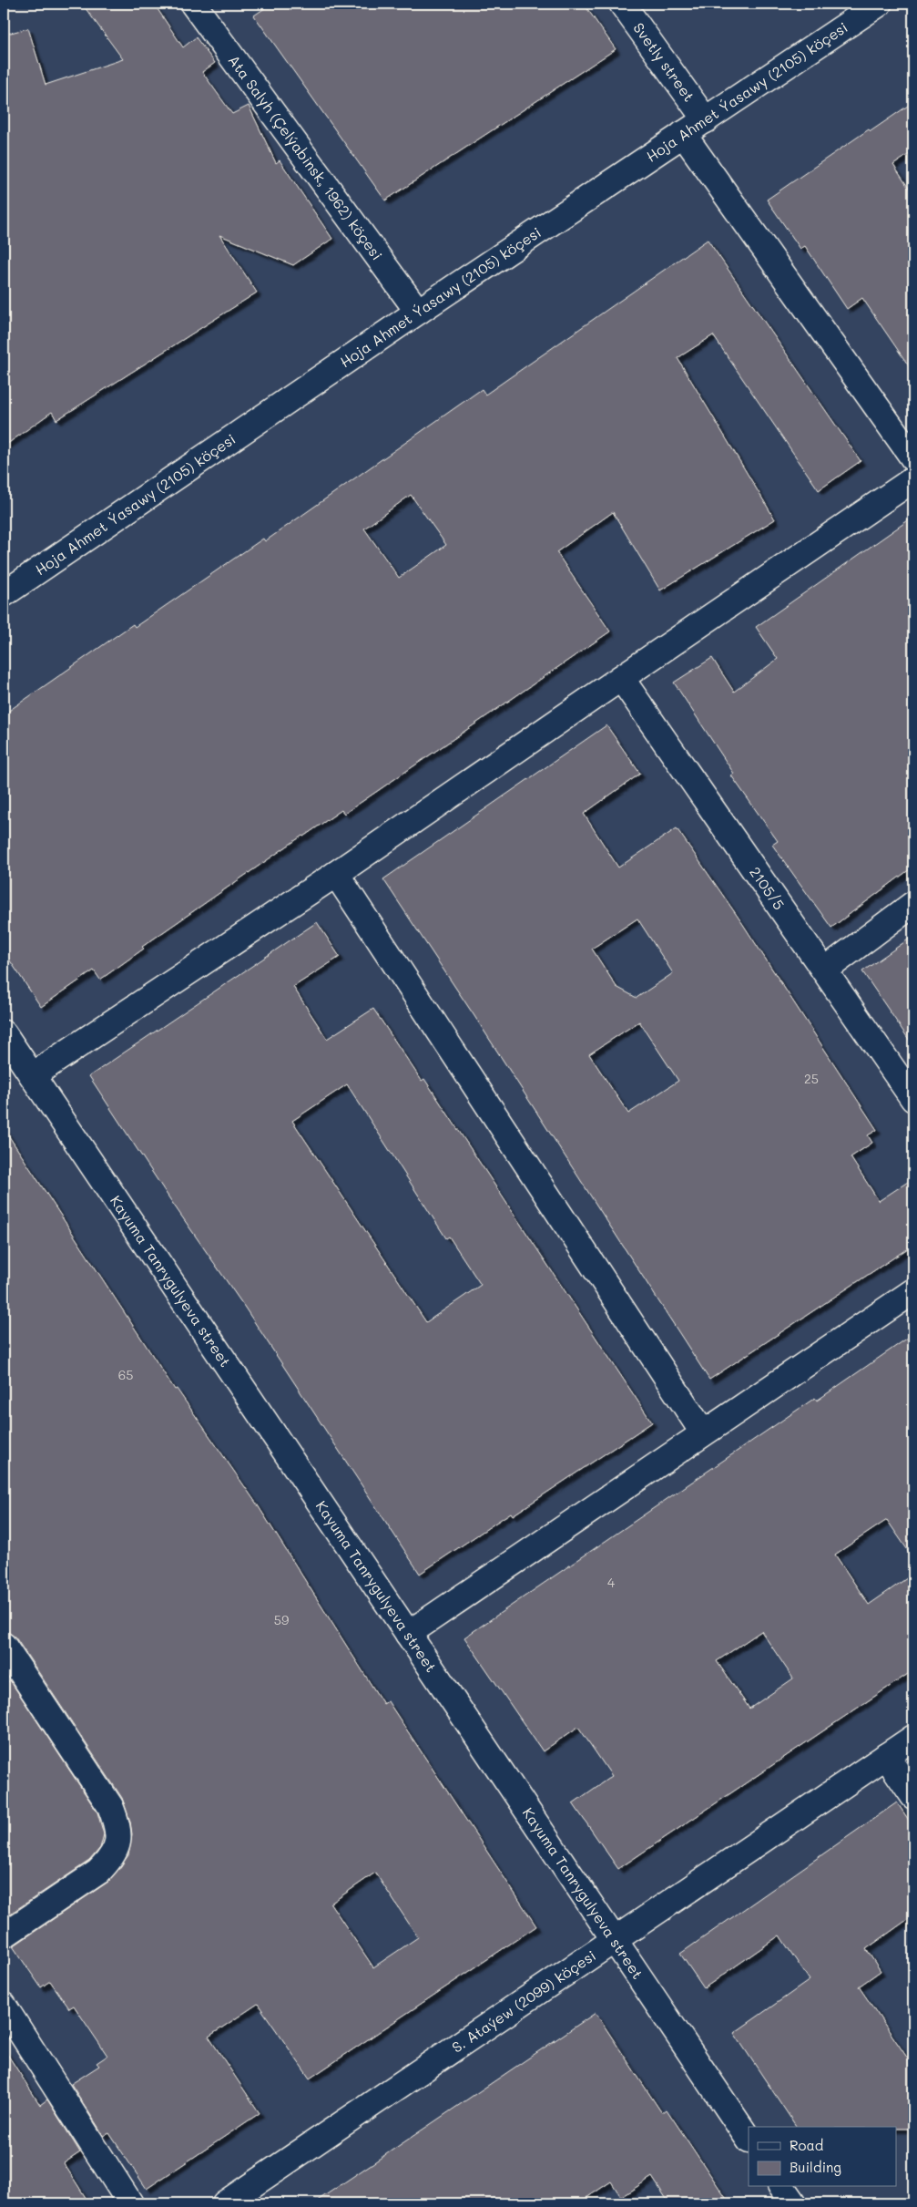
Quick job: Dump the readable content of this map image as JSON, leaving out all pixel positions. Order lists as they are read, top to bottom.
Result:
{
  "streets": {
    "street": [
      "Svetly street",
      "Hoja Ahmet Ýasawy (2105) köçesi",
      "Ata Salyh (Çelýabinsk, 1962) köçesi",
      "2105/5",
      "Kayuma Tanrygulyeva street",
      "S. Ataýew (2099) köçesi"
    ]
  },
  "crossings": [
    ["Svetly street", "Hoja Ahmet Ýasawy (2105) köçesi"],
    ["Hoja Ahmet Ýasawy (2105) köçesi", "Ata Salyh (Çelýabinsk, 1962) köçesi"],
    ["Kayuma Tanrygulyeva street", "S. Ataýew (2099) köçesi"]
  ],
  "house_numbers": [
    "25",
    "65",
    "4",
    "59"
  ],
  "legend": ["Road", "Building"]
}
